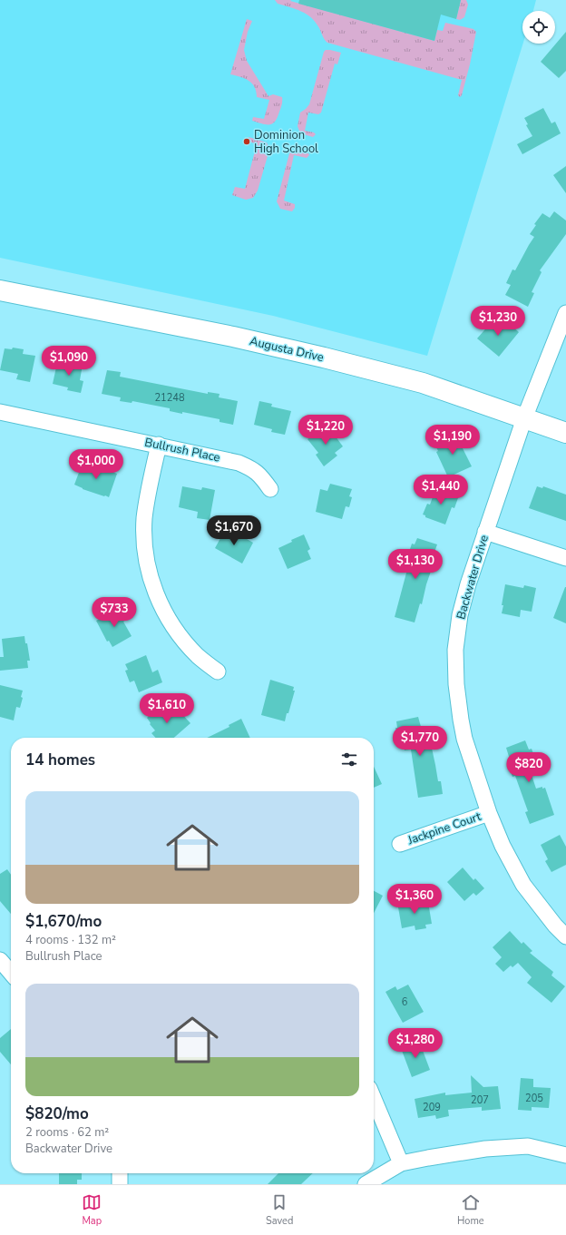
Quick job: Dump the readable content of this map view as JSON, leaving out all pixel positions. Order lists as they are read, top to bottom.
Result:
{
  "streets": {
    "street": [
      "Augusta Drive",
      "Bullrush Place",
      "Backwater Drive",
      "Jackpine Court"
    ]
  },
  "crossings": [
    ["Augusta Drive", "Backwater Drive"],
    ["Backwater Drive", "Jackpine Court"]
  ],
  "places": ["Dominion High School"],
  "house_numbers": [
    "21248",
    "6",
    "205",
    "207",
    "209"
  ],
  "page": {
    "price": [
      "$1,230",
      "$1,090",
      "$1,220",
      "$1,190",
      "$1,000",
      "$1,440",
      "$1,670",
      "$1,130",
      "$733",
      "$1,610",
      "$1,770",
      "$820",
      "$1,360",
      "$1,280"
    ],
    "heading": "14 homes",
    "list": [
      {
        "name": "$1,670/mo",
        "note": "4 rooms · 132 m² · Bullrush Place"
      },
      {
        "name": "$820/mo",
        "note": "2 rooms · 62 m² · Backwater Drive"
      }
    ],
    "tabs": ["Map", "Saved", "Home"]
  }
}
